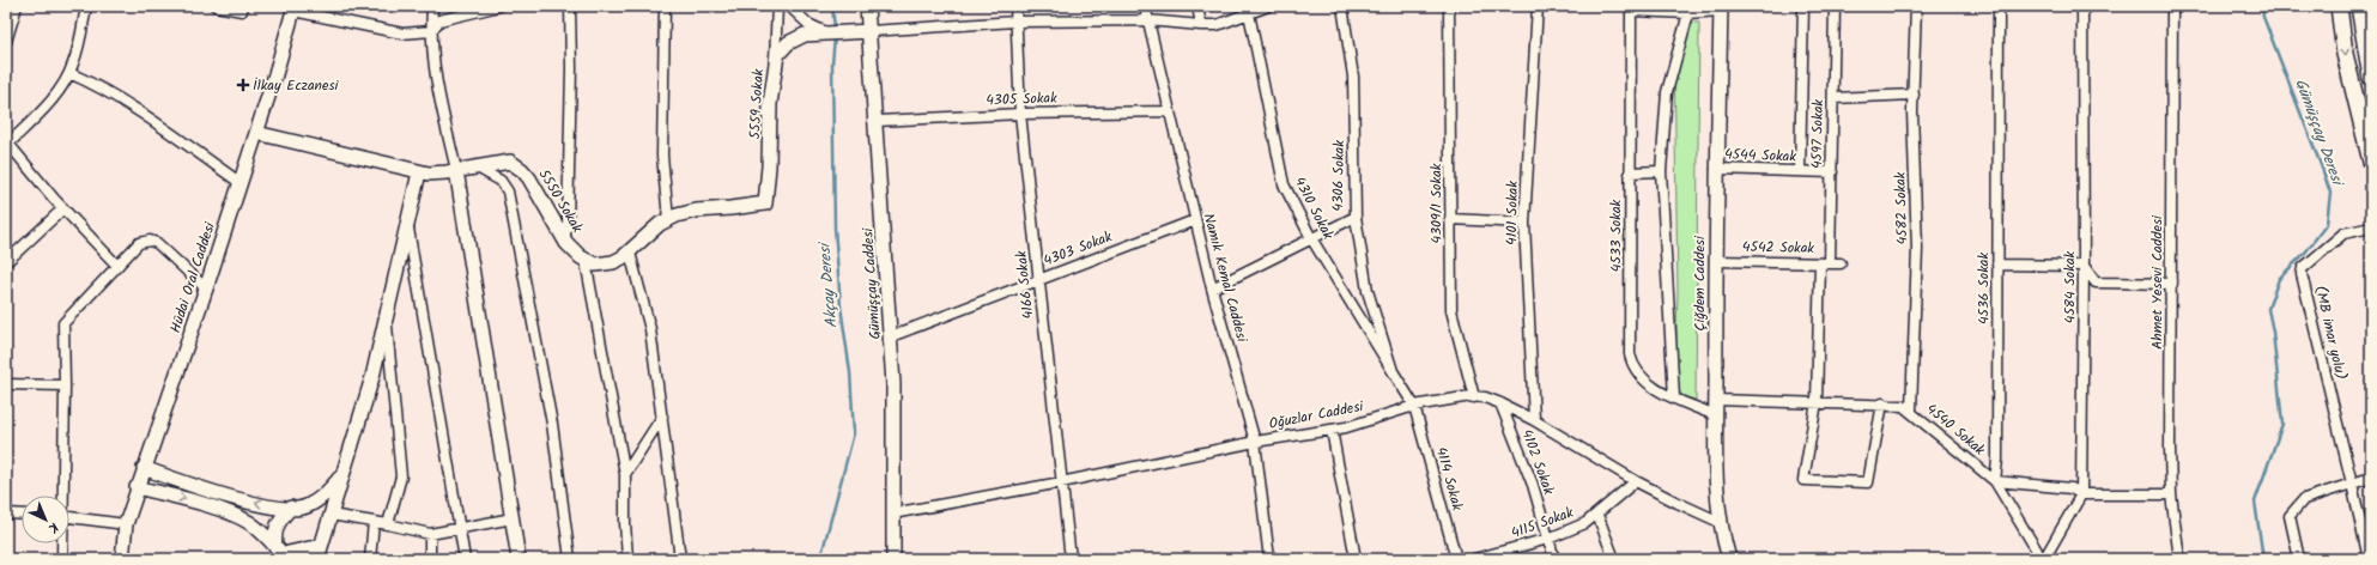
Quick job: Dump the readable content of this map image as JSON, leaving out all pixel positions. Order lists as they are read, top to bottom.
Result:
{
  "streets": {
    "street": [
      "4305 Sokak",
      "5559 Sokak",
      "4597 Sokak",
      "4544 Sokak",
      "4306 Sokak",
      "5550 Sokak",
      "4309/1 Sokak",
      "4310 Sokak",
      "4582 Sokak",
      "4101 Sokak",
      "4533 Sokak",
      "4542 Sokak",
      "4303 Sokak",
      "Hüdai Oral Caddesi",
      "Namık Kemal Caddesi",
      "Ahmet Yesevi Caddesi",
      "Gümüşçay Caddesi",
      "Çiğdem Caddesi",
      "4166 Sokak",
      "4584 Sokak",
      "4536 Sokak",
      "(MB imar yolu)",
      "Oğuzlar Caddesi",
      "4540 Sokak",
      "4102 Sokak",
      "4114 Sokak",
      "4115 Sokak"
    ]
  },
  "crossings": [
    ["4305 Sokak", "Namık Kemal Caddesi"],
    ["4305 Sokak", "Gümüşçay Caddesi"],
    ["4305 Sokak", "4166 Sokak"],
    ["4597 Sokak", "4544 Sokak"],
    ["4597 Sokak", "4542 Sokak"],
    ["4597 Sokak", "4540 Sokak"],
    ["4544 Sokak", "Çiğdem Caddesi"],
    ["4306 Sokak", "4310 Sokak"],
    ["4306 Sokak", "Namık Kemal Caddesi"],
    ["5550 Sokak", "Hüdai Oral Caddesi"],
    ["4309/1 Sokak", "Oğuzlar Caddesi"],
    ["4310 Sokak", "Oğuzlar Caddesi"],
    ["4310 Sokak", "4114 Sokak"],
    ["4582 Sokak", "4540 Sokak"],
    ["4101 Sokak", "Oğuzlar Caddesi"],
    ["4533 Sokak", "Çiğdem Caddesi"],
    ["4542 Sokak", "Çiğdem Caddesi"],
    ["4303 Sokak", "Namık Kemal Caddesi"],
    ["4303 Sokak", "Gümüşçay Caddesi"],
    ["4303 Sokak", "4166 Sokak"],
    ["Namık Kemal Caddesi", "Oğuzlar Caddesi"],
    ["Gümüşçay Caddesi", "Oğuzlar Caddesi"],
    ["Çiğdem Caddesi", "Oğuzlar Caddesi"],
    ["Çiğdem Caddesi", "4540 Sokak"],
    ["4166 Sokak", "Oğuzlar Caddesi"],
    ["4536 Sokak", "4540 Sokak"],
    ["Oğuzlar Caddesi", "4102 Sokak"],
    ["Oğuzlar Caddesi", "4114 Sokak"],
    ["Oğuzlar Caddesi", "4115 Sokak"],
    ["4102 Sokak", "4115 Sokak"]
  ],
  "water": ["Gümüşçay Deresi", "Akçay Deresi"],
  "places": {
    "health": ["İlkay Eczanesi"]
  },
  "north": "bottom right"
}
